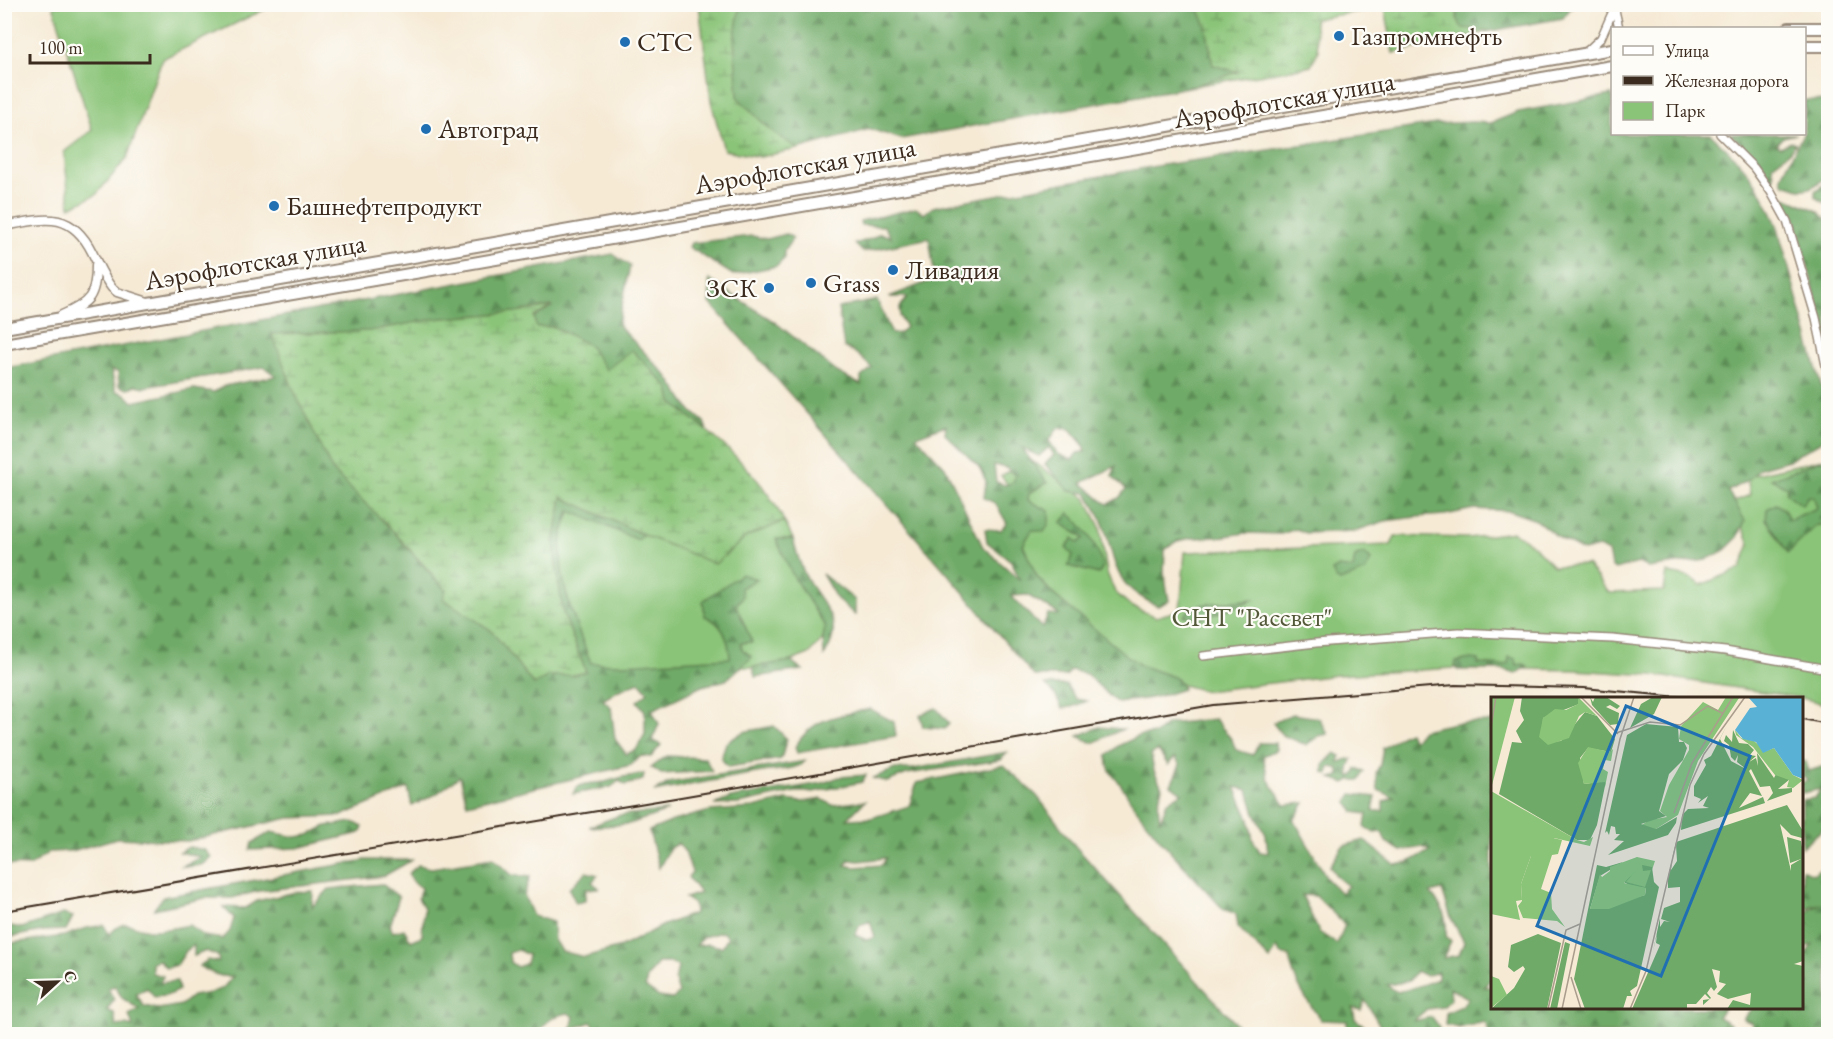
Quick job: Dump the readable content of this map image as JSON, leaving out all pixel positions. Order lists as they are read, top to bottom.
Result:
{
  "streets": {
    "main road": ["Аэрофлотская улица"]
  },
  "parks": ["СНТ \"Рассвет\""],
  "places": [
    "Газпромнефть",
    "СТС",
    "Автоград",
    "Башнефтепродукт",
    "Ливадия",
    "Grass",
    "ЗСК"
  ],
  "legend": ["Улица", "Железная дорога", "Парк"],
  "scale_bar": "100 m",
  "north": "right"
}
